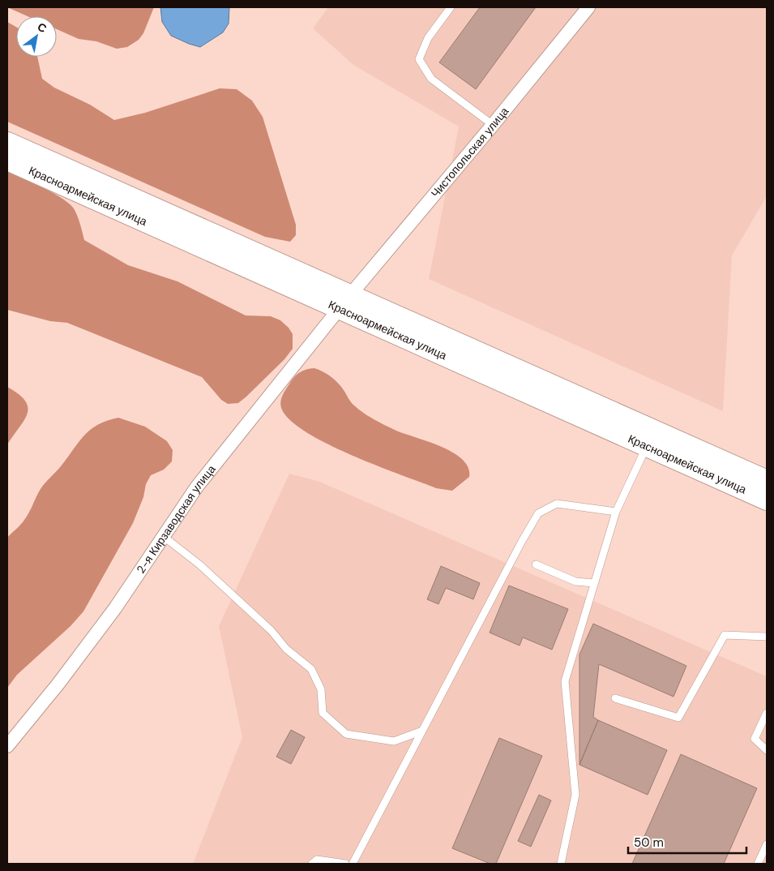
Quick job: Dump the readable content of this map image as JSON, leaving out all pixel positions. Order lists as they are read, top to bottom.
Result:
{
  "streets": {
    "main road": ["Красноармейская улица"],
    "street": ["Чистопольская улица", "2-я Кирзаводская улица"]
  },
  "crossings": [
    ["Чистопольская улица", "Красноармейская улица"],
    ["Чистопольская улица", "2-я Кирзаводская улица"],
    ["Красноармейская улица", "2-я Кирзаводская улица"]
  ],
  "scale_bar": "50 m",
  "north": "top right"
}
